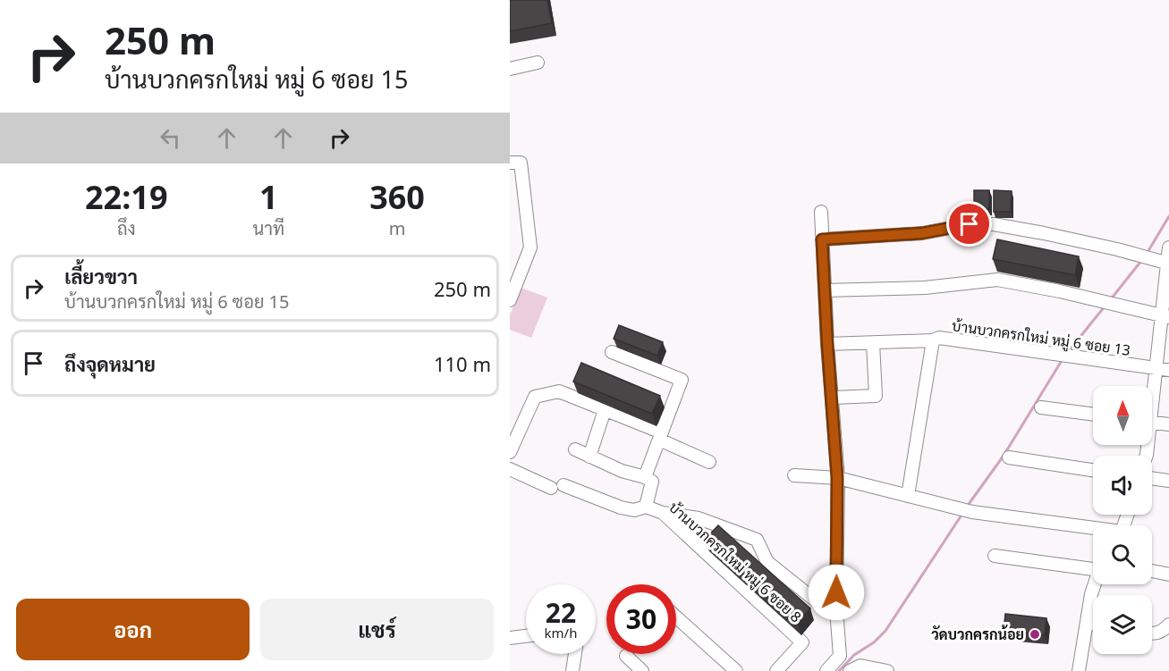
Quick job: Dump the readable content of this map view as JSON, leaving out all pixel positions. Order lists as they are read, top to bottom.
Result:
{
  "streets": {
    "street": ["บ้านบวกครกใหม่ หมู่ 6 ซอย 13", "บ้านบวกครกใหม่ หมู่ 6 ซอย 8"]
  },
  "places": ["วัดบวกครกน้อย"],
  "north": "top",
  "page": {
    "turn": ["250 m", "บ้านบวกครกใหม่ หมู่ 6 ซอย 15"],
    "eta": [
      "22:19",
      "ถึง",
      "1",
      "นาที",
      "360",
      "m"
    ],
    "list": [
      {
        "name": "เลี้ยวขวา",
        "note": "บ้านบวกครกใหม่ หมู่ 6 ซอย 15",
        "value": "250 m"
      },
      {
        "name": "ถึงจุดหมาย",
        "value": "110 m"
      }
    ],
    "speed": "22 km/h",
    "limit": "30",
    "buttons": ["ออก", "แชร์"]
  }
}
